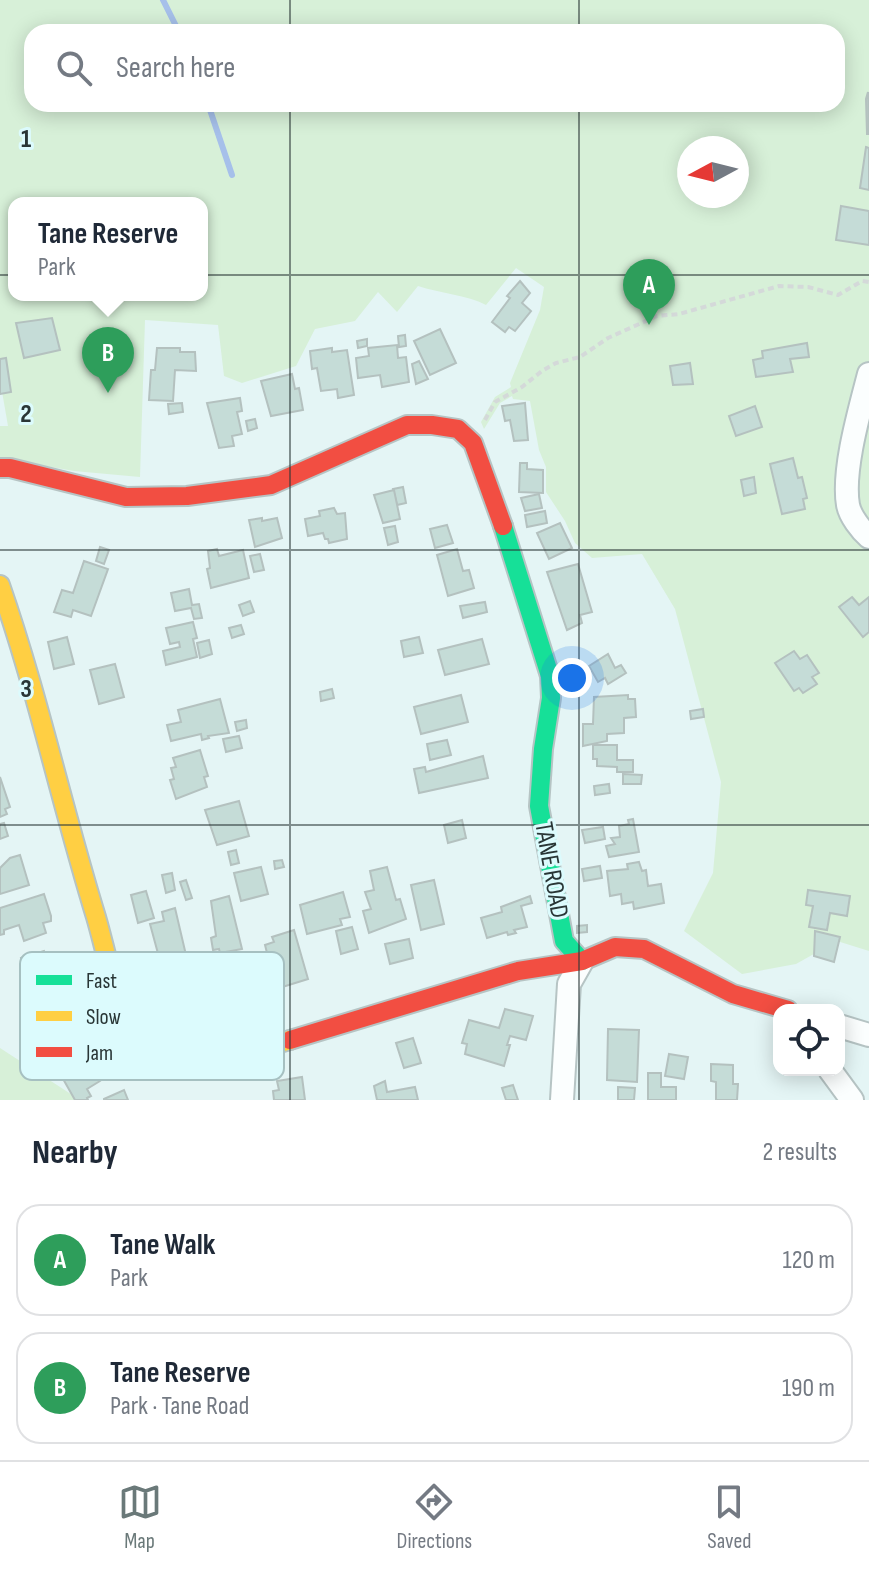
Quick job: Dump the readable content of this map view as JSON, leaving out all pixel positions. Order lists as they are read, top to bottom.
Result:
{
  "streets": {
    "street": ["TANE ROAD"]
  },
  "legend": ["Fast", "Slow", "Jam"],
  "north": "left",
  "page": {
    "search": "Search here",
    "popup": ["Tane Reserve", "Park"],
    "pins": ["A", "B"],
    "heading": ["Nearby", "2 results"],
    "list": [
      {
        "mark": "A",
        "name": "Tane Walk",
        "note": "Park",
        "value": "120 m"
      },
      {
        "mark": "B",
        "name": "Tane Reserve",
        "note": "Park · Tane Road",
        "value": "190 m"
      }
    ],
    "nav": ["Map", "Directions", "Saved"]
  },
  "grid": {
    "rows": ["1", "2", "3"]
  }
}
